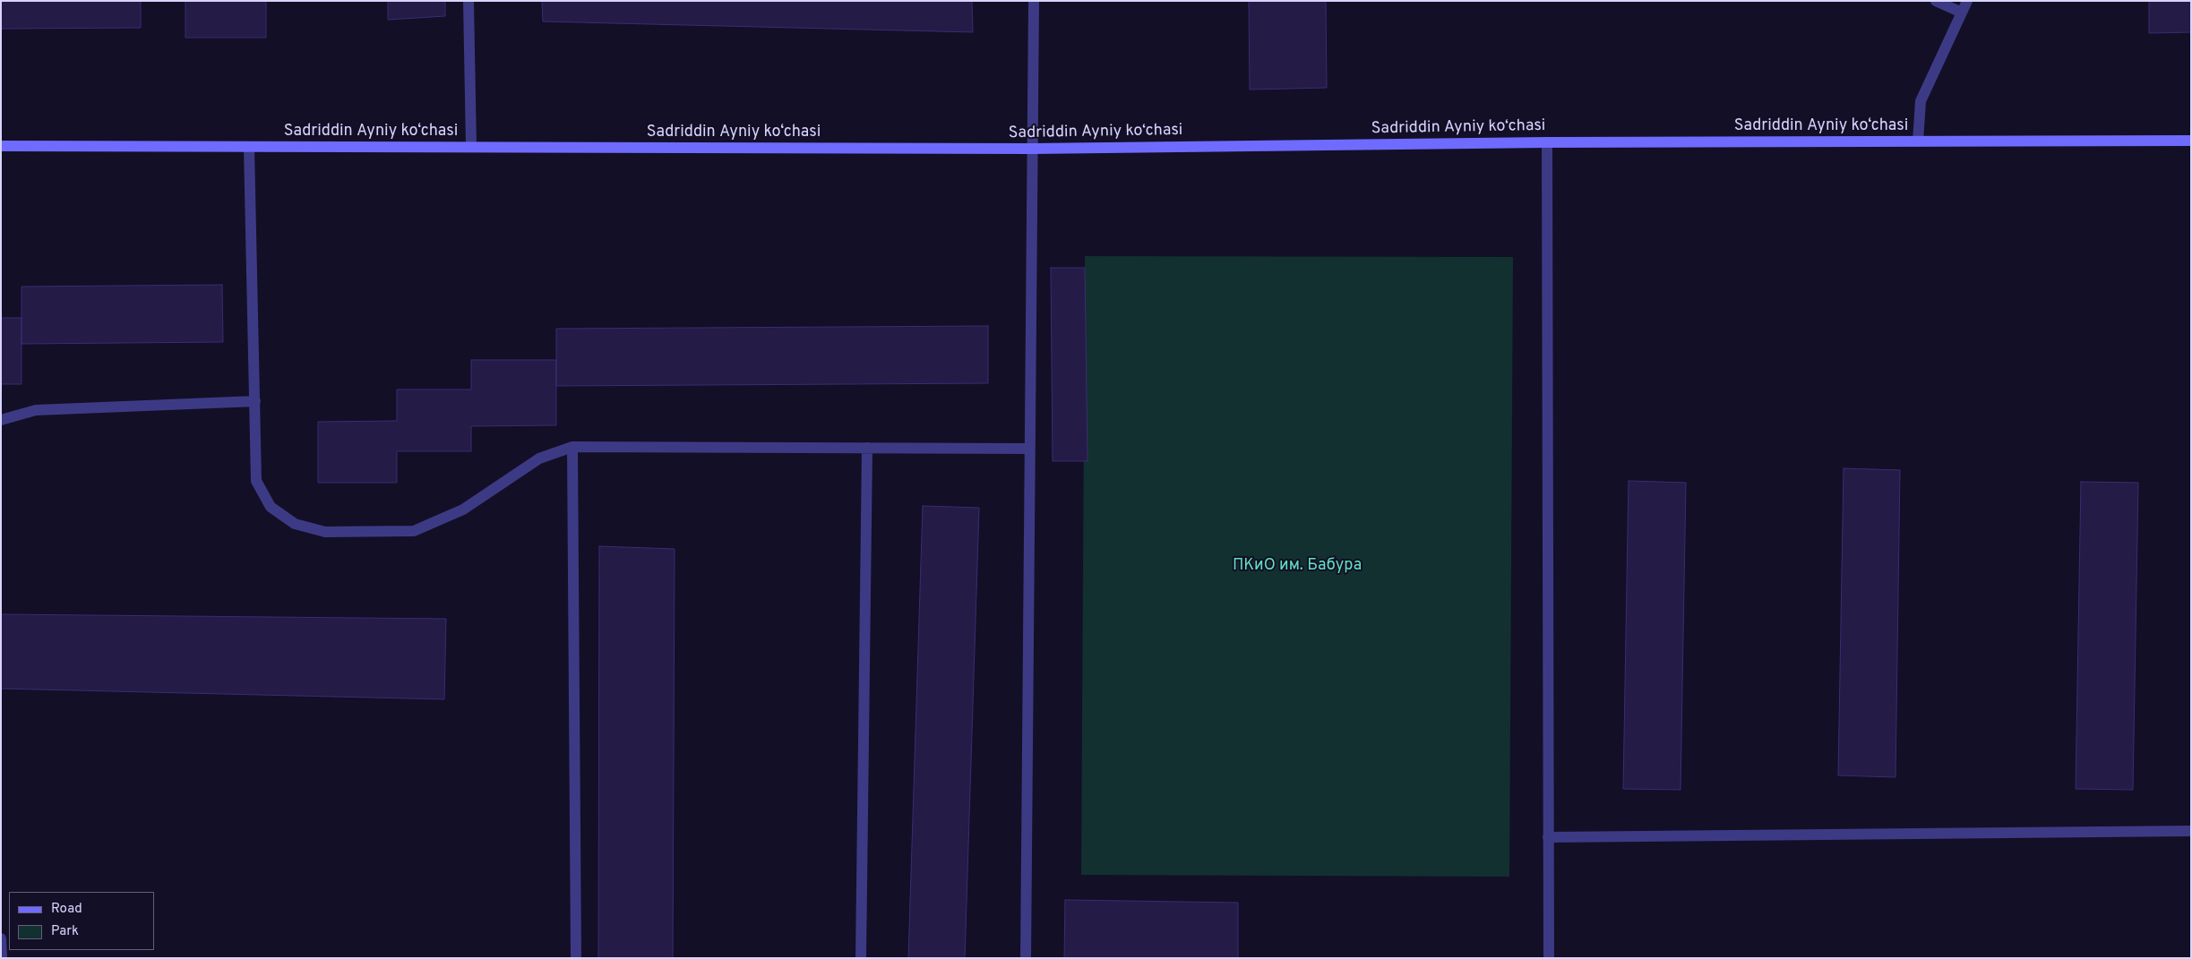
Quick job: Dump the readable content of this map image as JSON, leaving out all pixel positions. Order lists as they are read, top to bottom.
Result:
{
  "streets": {
    "street": ["Sadriddin Ayniy ko‘chasi"]
  },
  "parks": ["ПКиО им. Бабура"],
  "legend": ["Road", "Park"]
}
